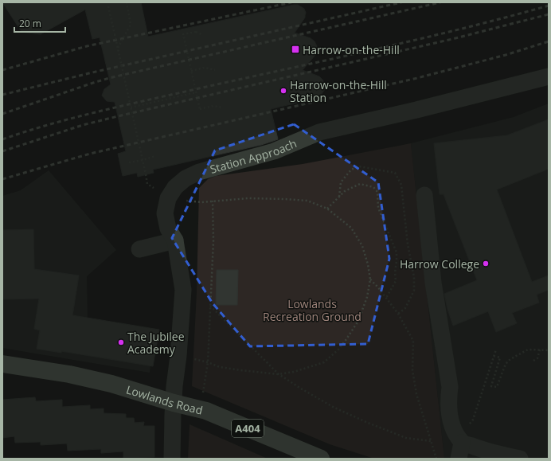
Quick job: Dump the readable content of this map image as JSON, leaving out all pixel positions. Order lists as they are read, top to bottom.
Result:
{
  "streets": {
    "main road": ["Lowlands Road", "A404"],
    "street": ["Station Approach"]
  },
  "crossings": [
    ["Station Approach", "Lowlands Road"]
  ],
  "parks": ["Lowlands Recreation Ground"],
  "places": {
    "transit": ["Harrow-on-the-Hill"],
    "other": ["Harrow-on-the-Hill Station", "Harrow College", "The Jubilee Academy"]
  },
  "scale_bar": "20 m"
}
